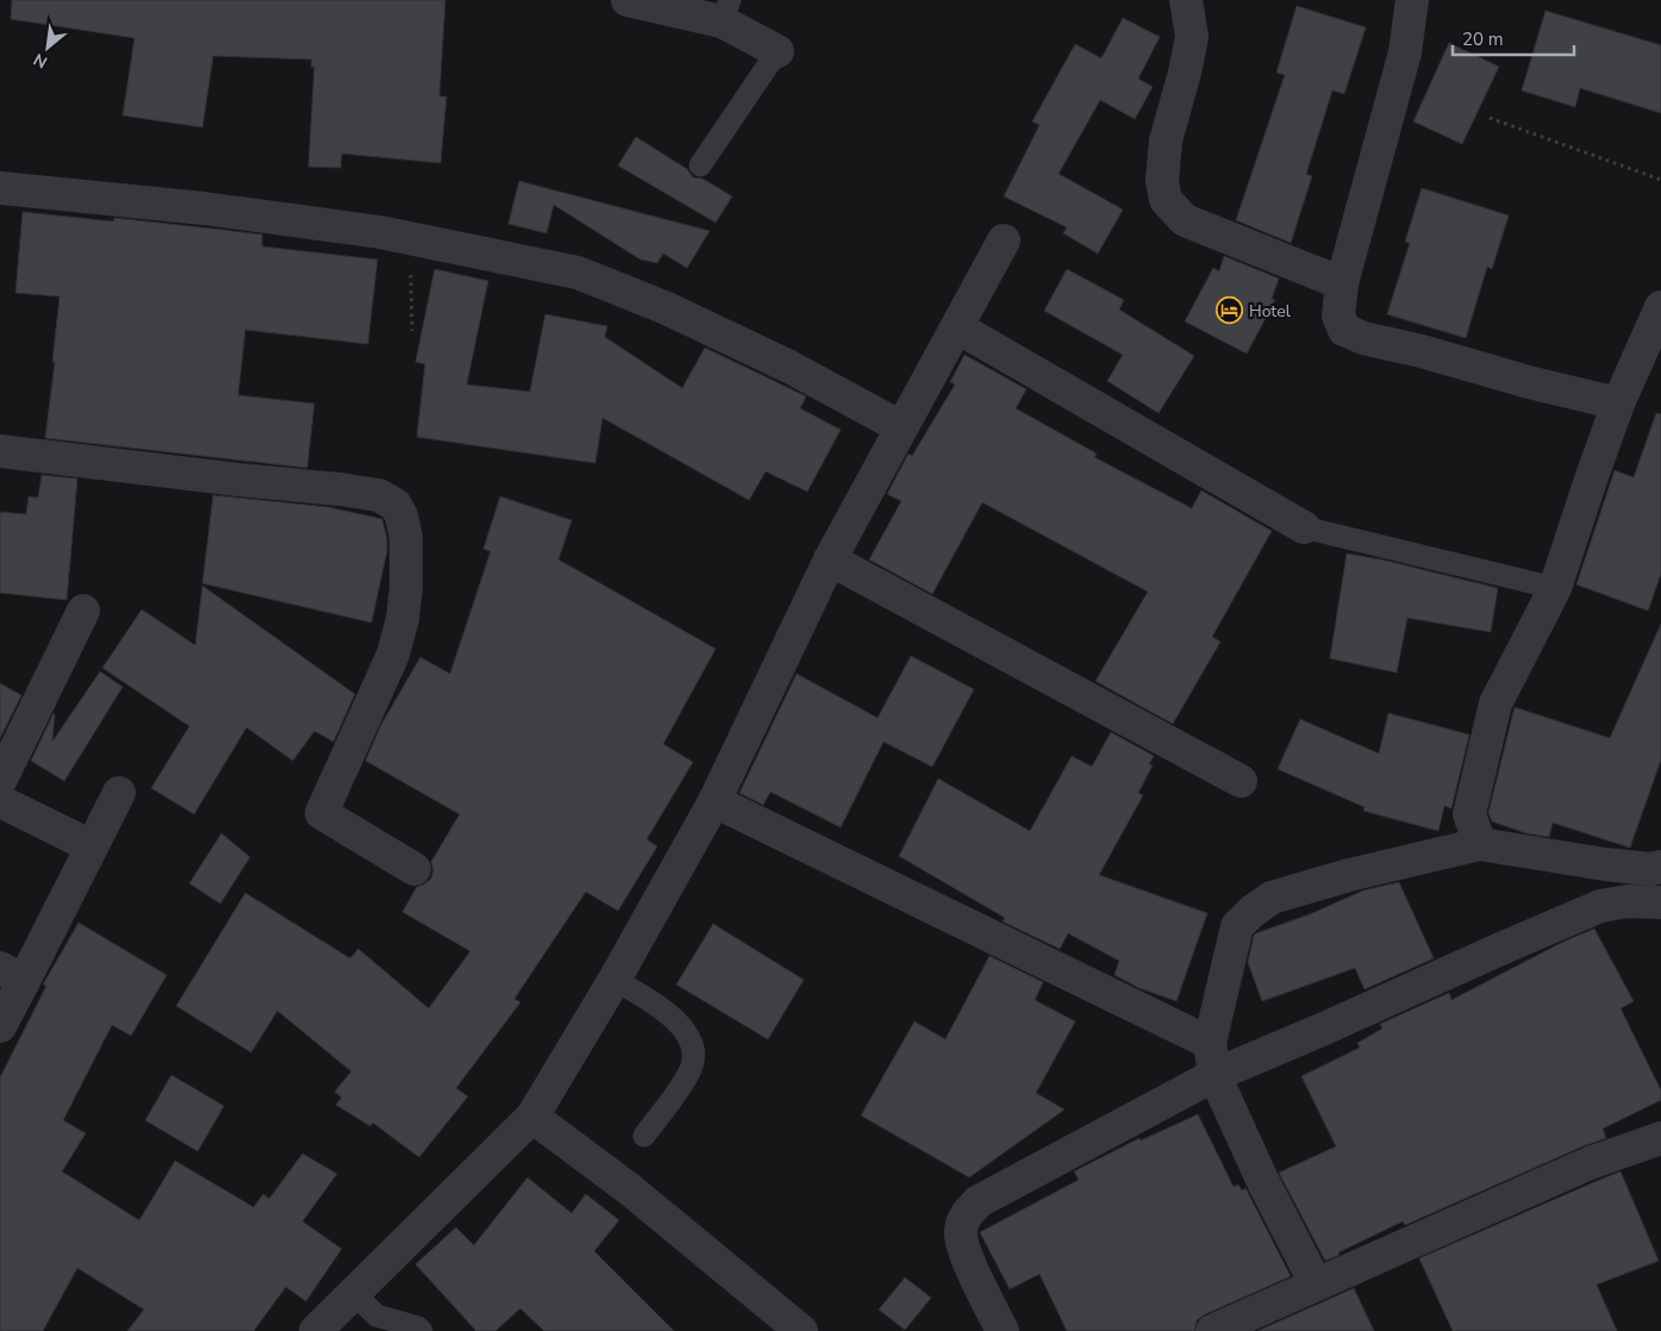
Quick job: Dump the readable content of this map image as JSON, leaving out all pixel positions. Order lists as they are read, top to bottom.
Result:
{
  "places": {
    "hotel": ["Hotel"]
  },
  "scale_bar": "20 m",
  "north": "bottom left"
}
